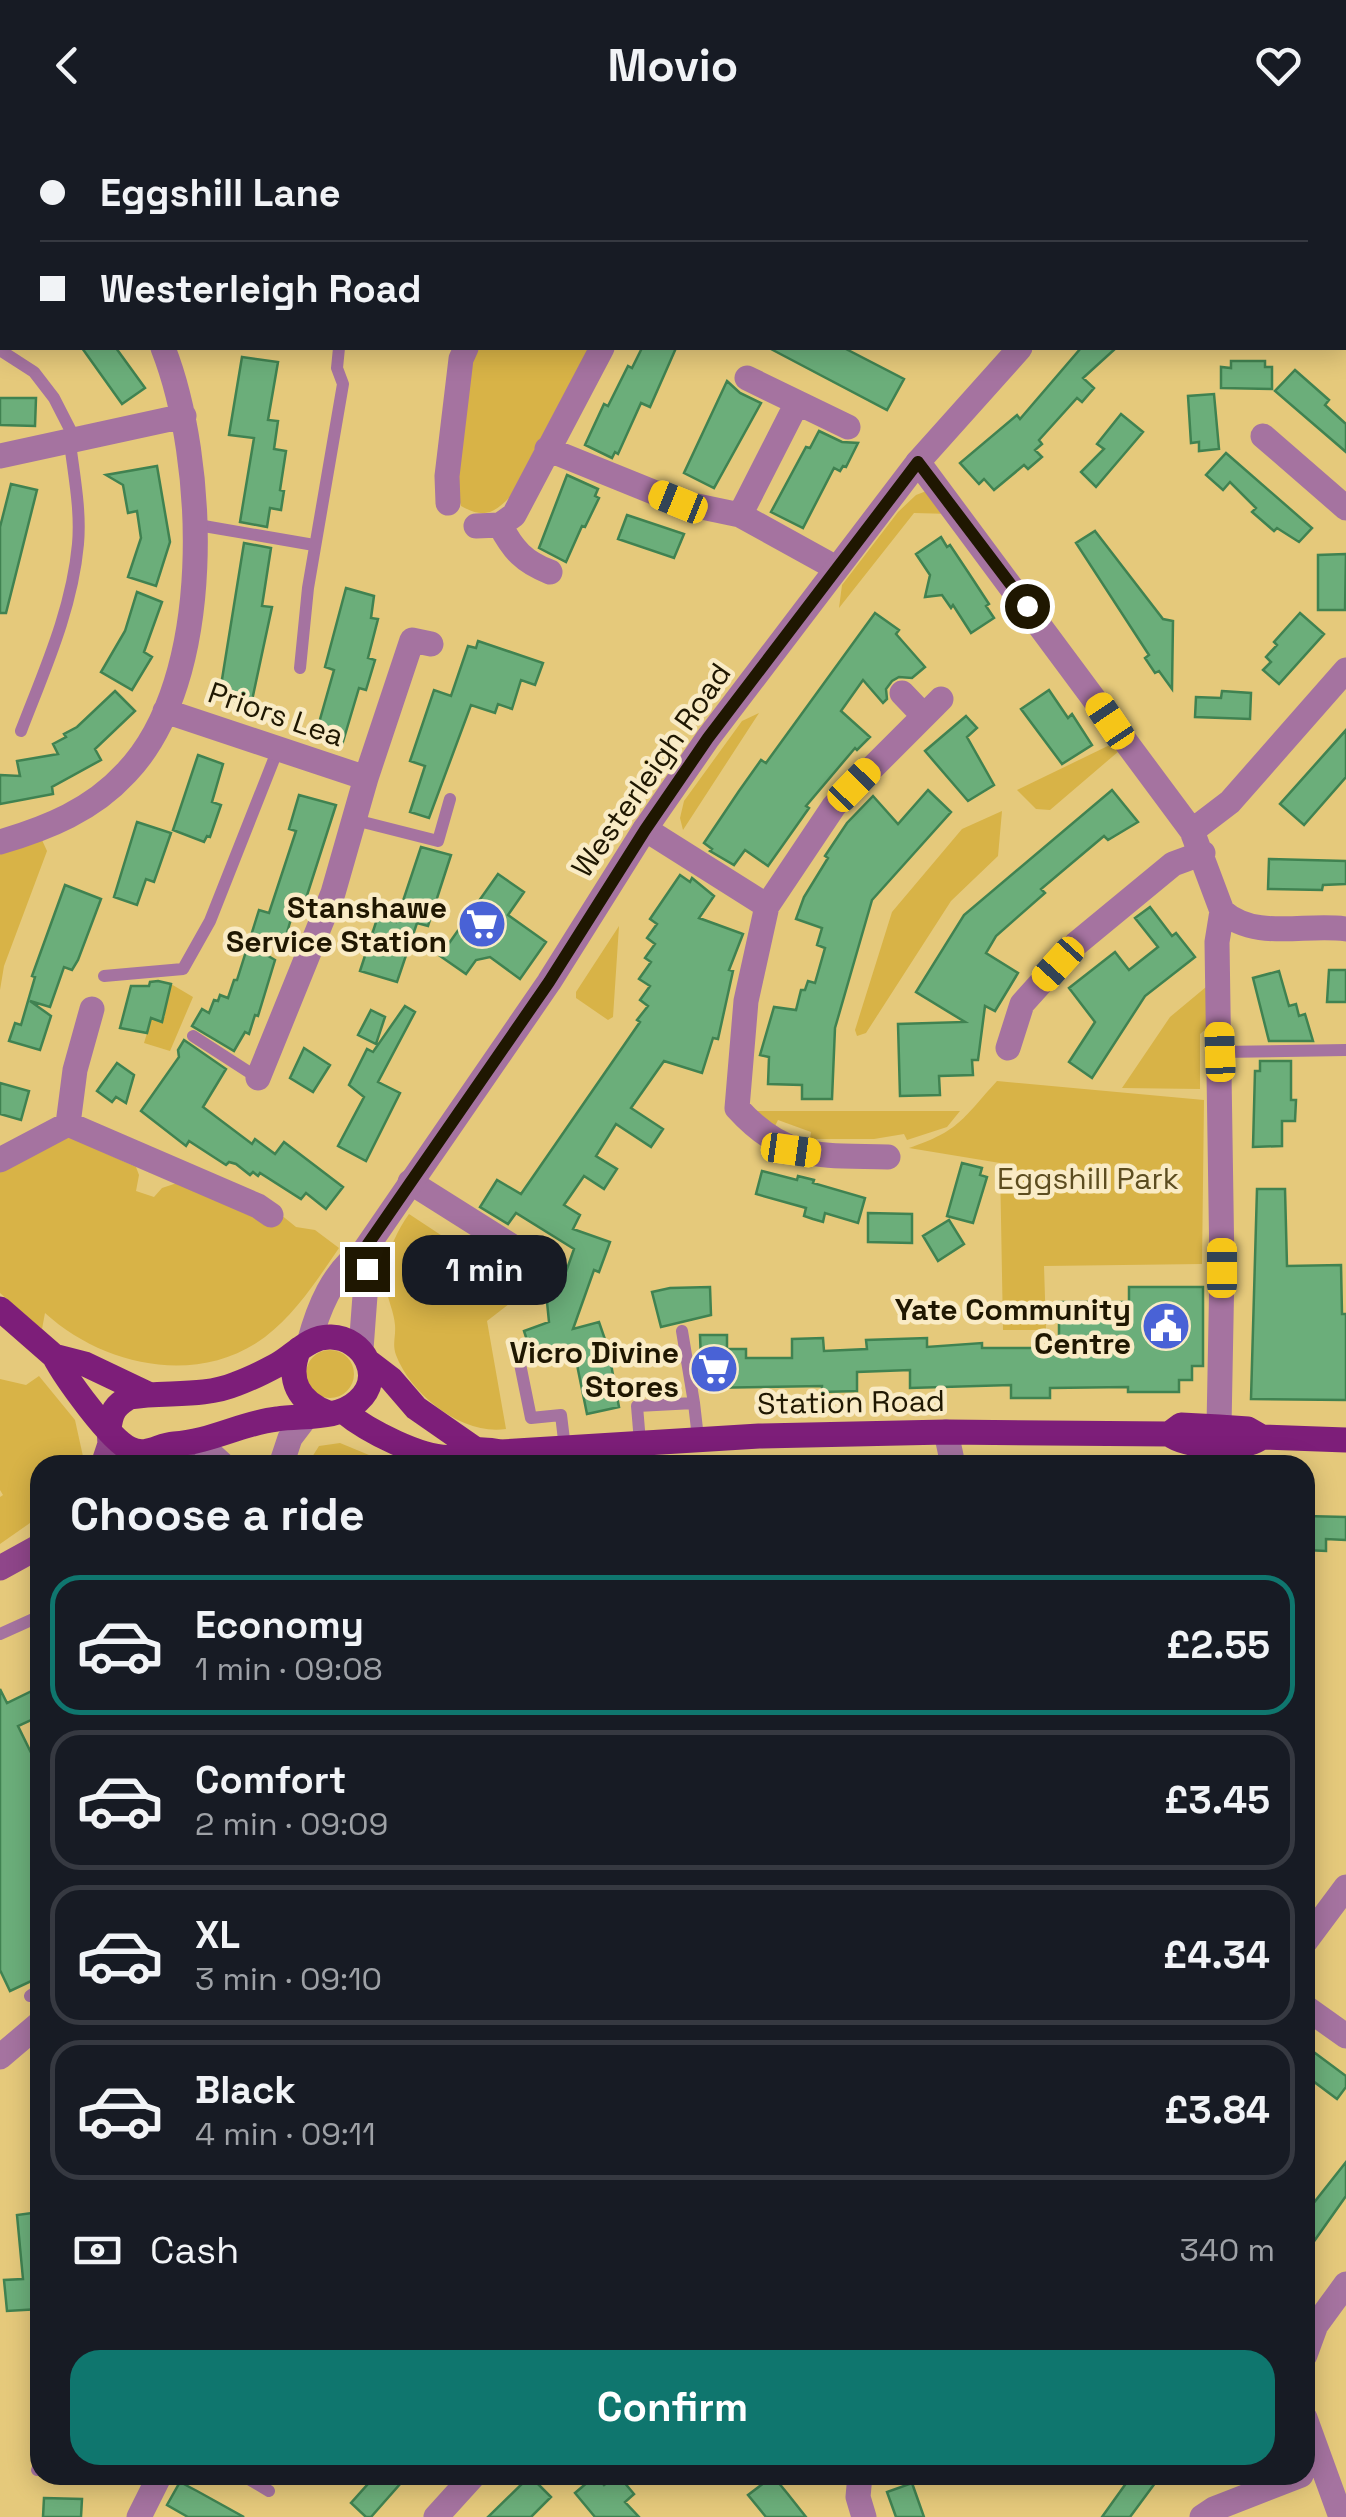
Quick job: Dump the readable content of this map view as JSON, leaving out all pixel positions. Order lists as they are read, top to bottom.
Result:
{
  "streets": {
    "main road": ["Station Road"],
    "street": ["Priors Lea", "Westerleigh Road"]
  },
  "crossings": [
    ["Westerleigh Road", "Station Road"]
  ],
  "parks": ["Eggshill Park"],
  "places": {
    "supermarket": ["Stanshawe Service Station", "Vicro Divine Stores"],
    "public building": ["Yate Community Centre"]
  },
  "page": {
    "header": "Movio",
    "banner": ["Eggshill Lane", "Westerleigh Road"],
    "bubble": "1 min",
    "heading": "Choose a ride",
    "list": [
      {
        "name": "Economy",
        "note": "1 min · 09:08",
        "value": "£2.55"
      },
      {
        "name": "Comfort",
        "note": "2 min · 09:09",
        "value": "£3.45"
      },
      {
        "name": "XL",
        "note": "3 min · 09:10",
        "value": "£4.34"
      },
      {
        "name": "Black",
        "note": "4 min · 09:11",
        "value": "£3.84"
      }
    ],
    "pay": ["Cash", "340 m"],
    "buttons": "Confirm"
  }
}
